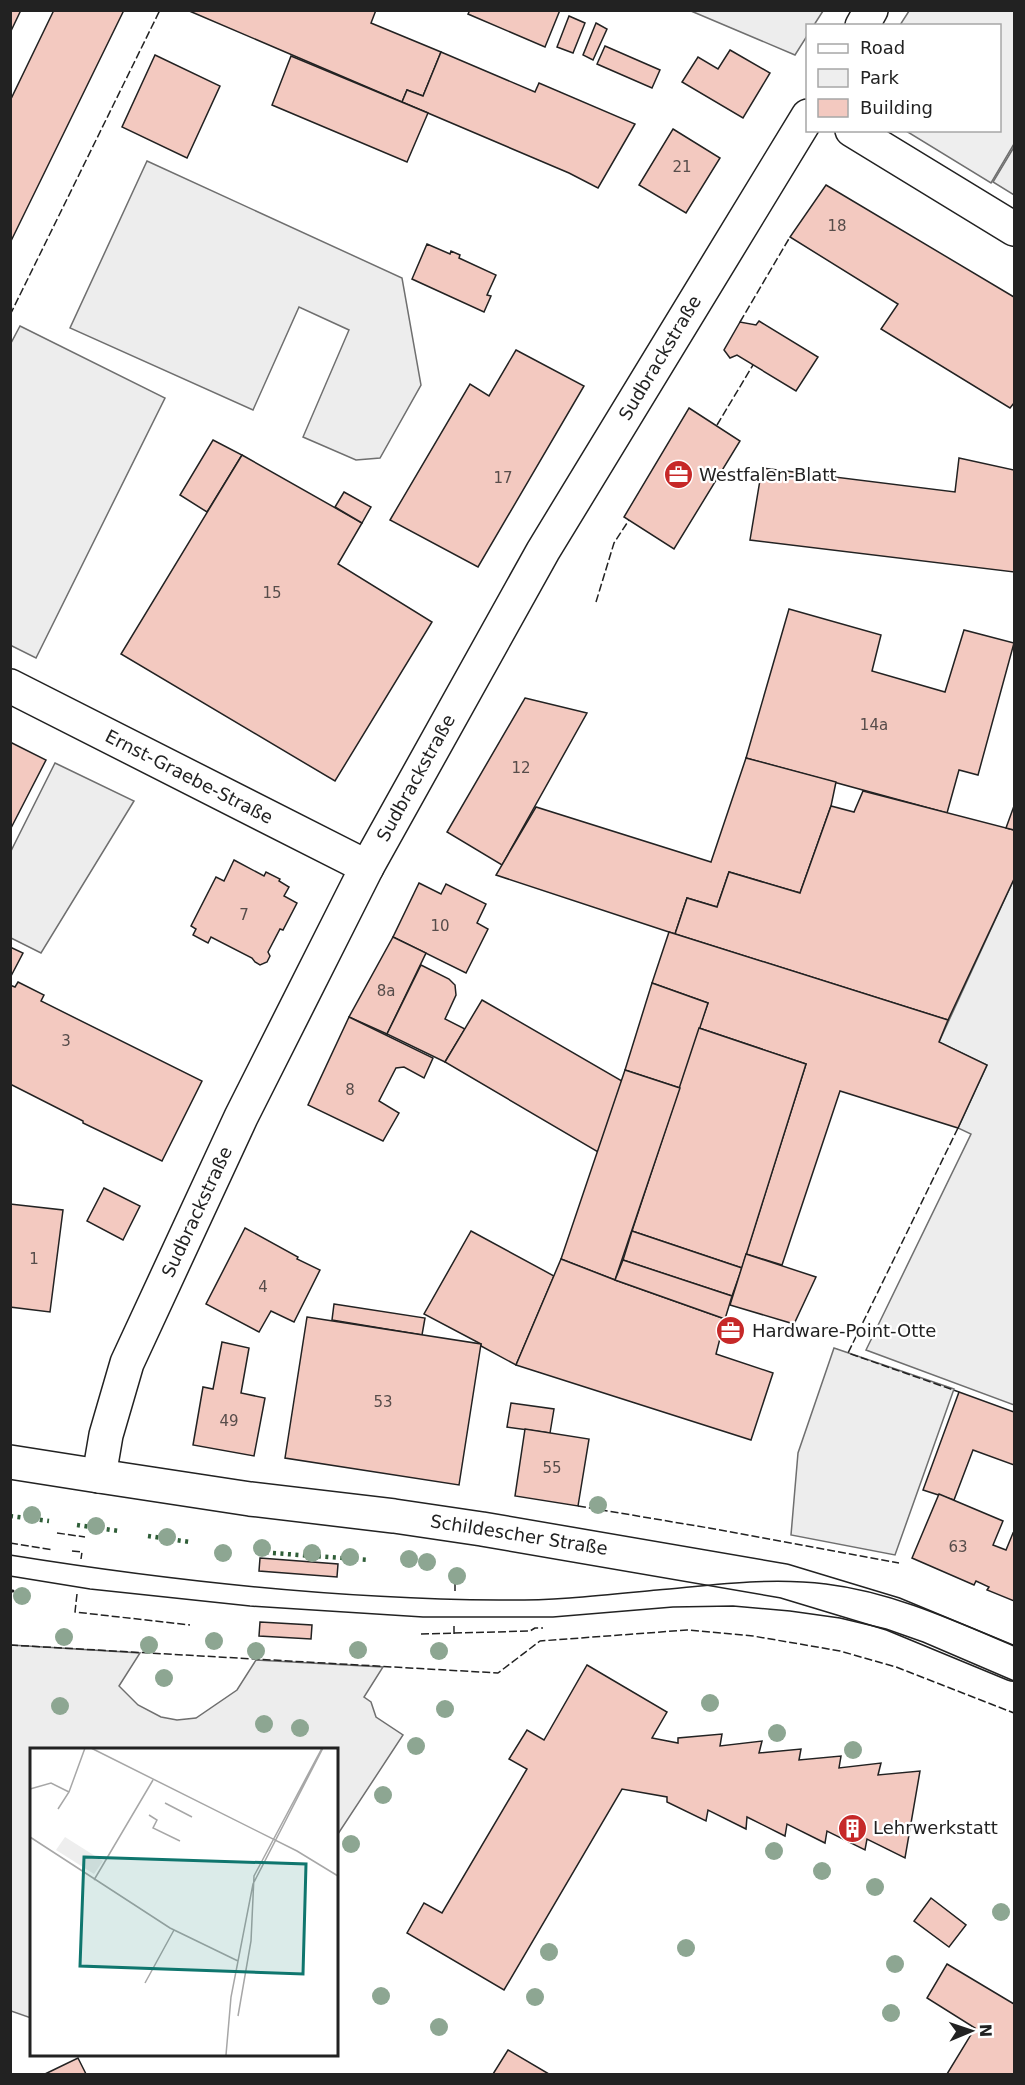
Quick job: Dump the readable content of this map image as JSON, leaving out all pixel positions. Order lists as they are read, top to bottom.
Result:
{
  "streets": {
    "street": ["Sudbrackstraße", "Ernst-Graebe-Straße", "Schildescher Straße"]
  },
  "crossings": [
    ["Sudbrackstraße", "Ernst-Graebe-Straße"],
    ["Sudbrackstraße", "Schildescher Straße"]
  ],
  "places": {
    "office": ["Westfalen-Blatt", "Hardware-Point-Otte"],
    "building": ["Lehrwerkstatt"]
  },
  "house_numbers": [
    "21",
    "18",
    "17",
    "15",
    "14a",
    "12",
    "7",
    "10",
    "8a",
    "3",
    "8",
    "1",
    "4",
    "53",
    "49",
    "55",
    "63"
  ],
  "legend": ["Road", "Park", "Building"],
  "north": "right"
}
